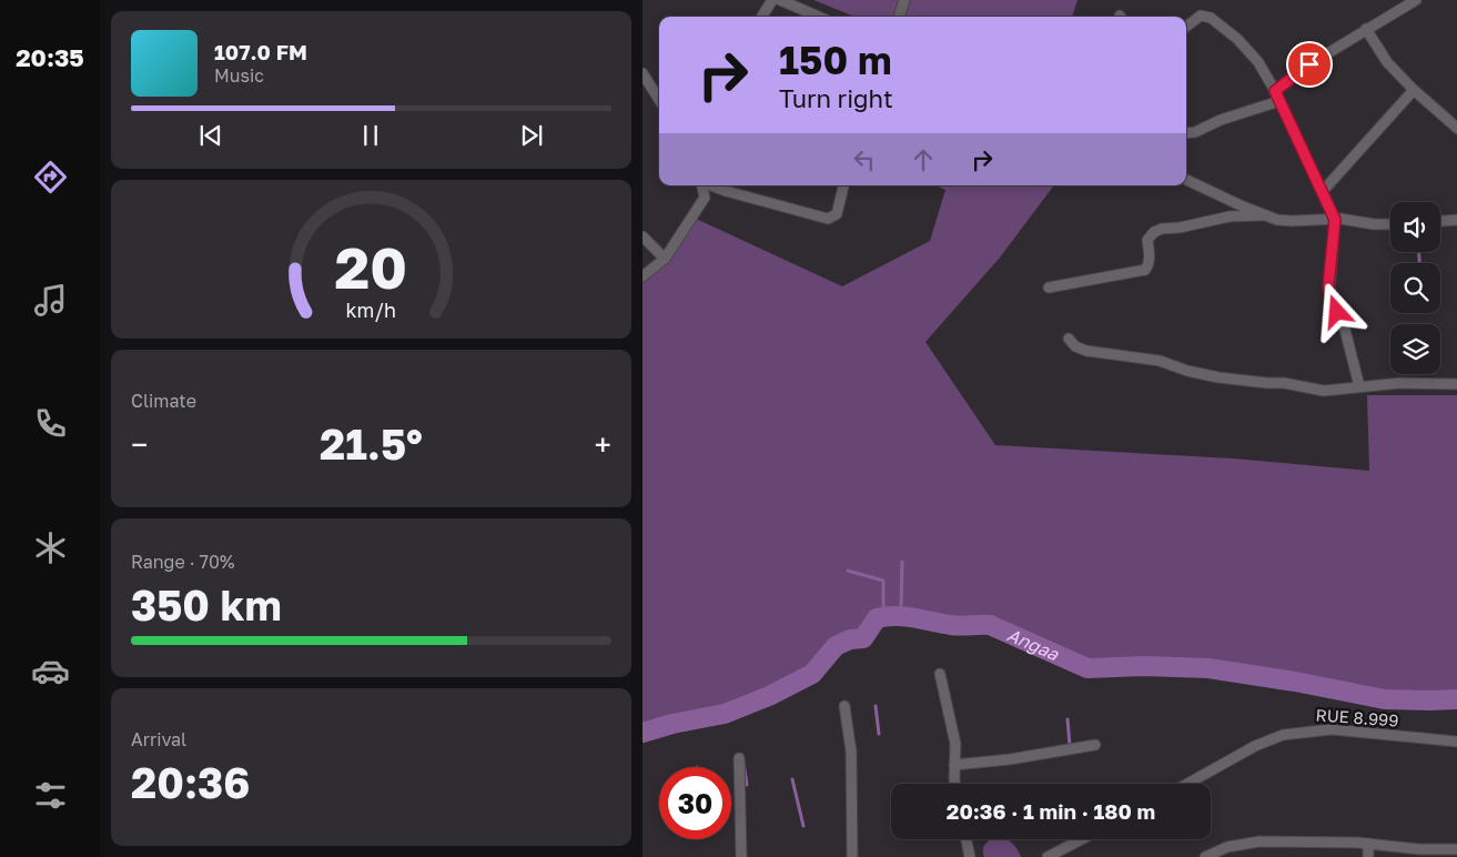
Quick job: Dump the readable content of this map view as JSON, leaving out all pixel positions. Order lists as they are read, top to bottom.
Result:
{
  "streets": {
    "street": ["RUE 8.999"]
  },
  "water": ["Angaa"],
  "page": {
    "tabs": "20:35",
    "turn": ["150 m", "Turn right"],
    "song": ["107.0 FM", "Music"],
    "tile": [
      "Climate",
      ["Range · 70%", "350 km"],
      ["Arrival", "20:36"]
    ],
    "heat": ["−", "21.5°", "+"],
    "limit": "30",
    "trip": "20:36 · 1 min · 180 m",
    "gauge": ["20", "km/h"]
  }
}
